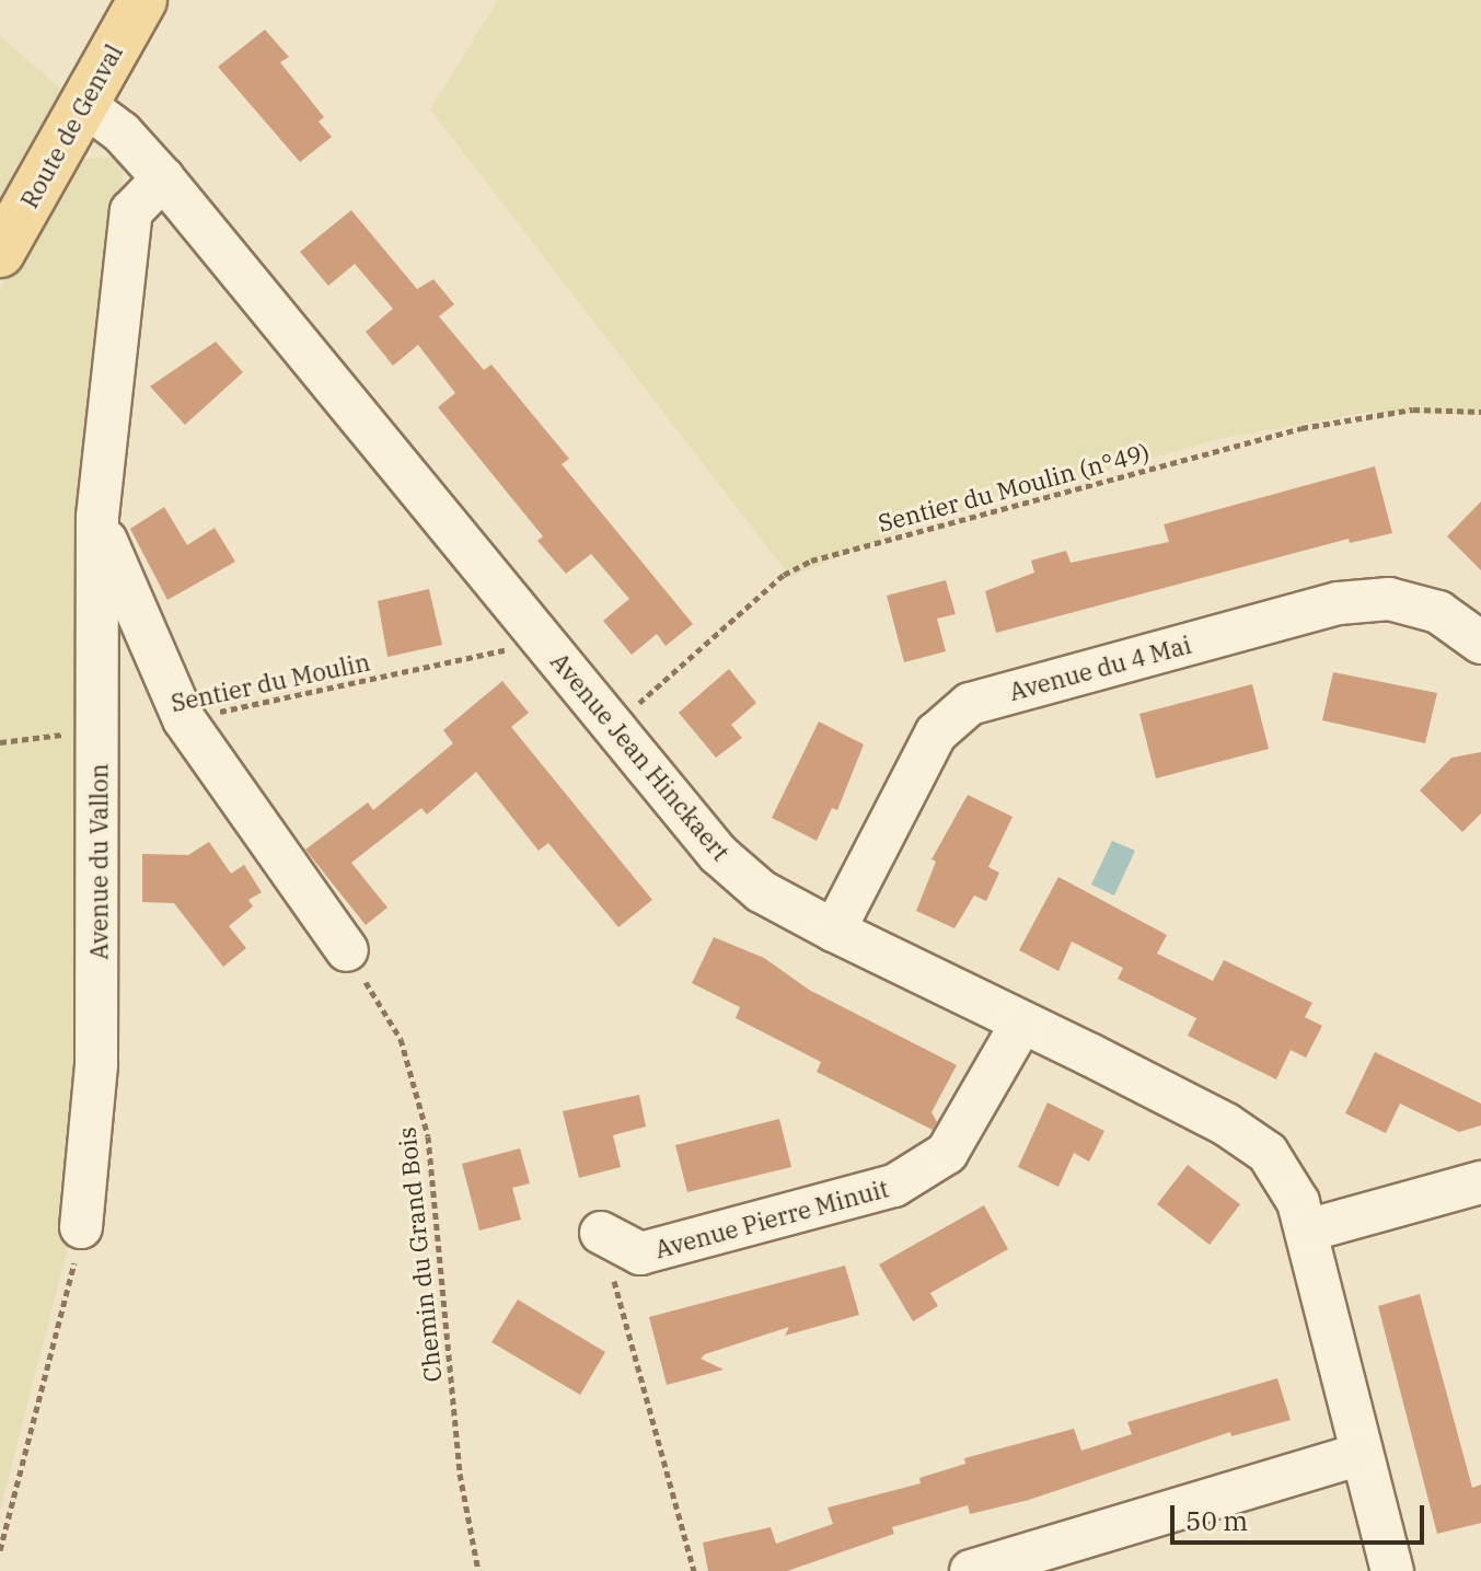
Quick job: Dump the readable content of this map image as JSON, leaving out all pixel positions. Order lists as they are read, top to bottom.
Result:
{
  "streets": {
    "main road": ["Route de Genval"],
    "street": [
      "Avenue du 4 Mai",
      "Avenue Jean Hinckaert",
      "Avenue du Vallon",
      "Avenue Pierre Minuit"
    ],
    "path": ["Sentier du Moulin (n°49)", "Sentier du Moulin", "Chemin du Grand Bois"]
  },
  "crossings": [
    ["Route de Genval", "Avenue Jean Hinckaert"],
    ["Sentier du Moulin (n°49)", "Avenue Jean Hinckaert"],
    ["Avenue du 4 Mai", "Avenue Jean Hinckaert"],
    ["Sentier du Moulin", "Avenue Jean Hinckaert"],
    ["Avenue Jean Hinckaert", "Avenue du Vallon"],
    ["Avenue Jean Hinckaert", "Avenue Pierre Minuit"]
  ],
  "scale_bar": "50 m"
}
